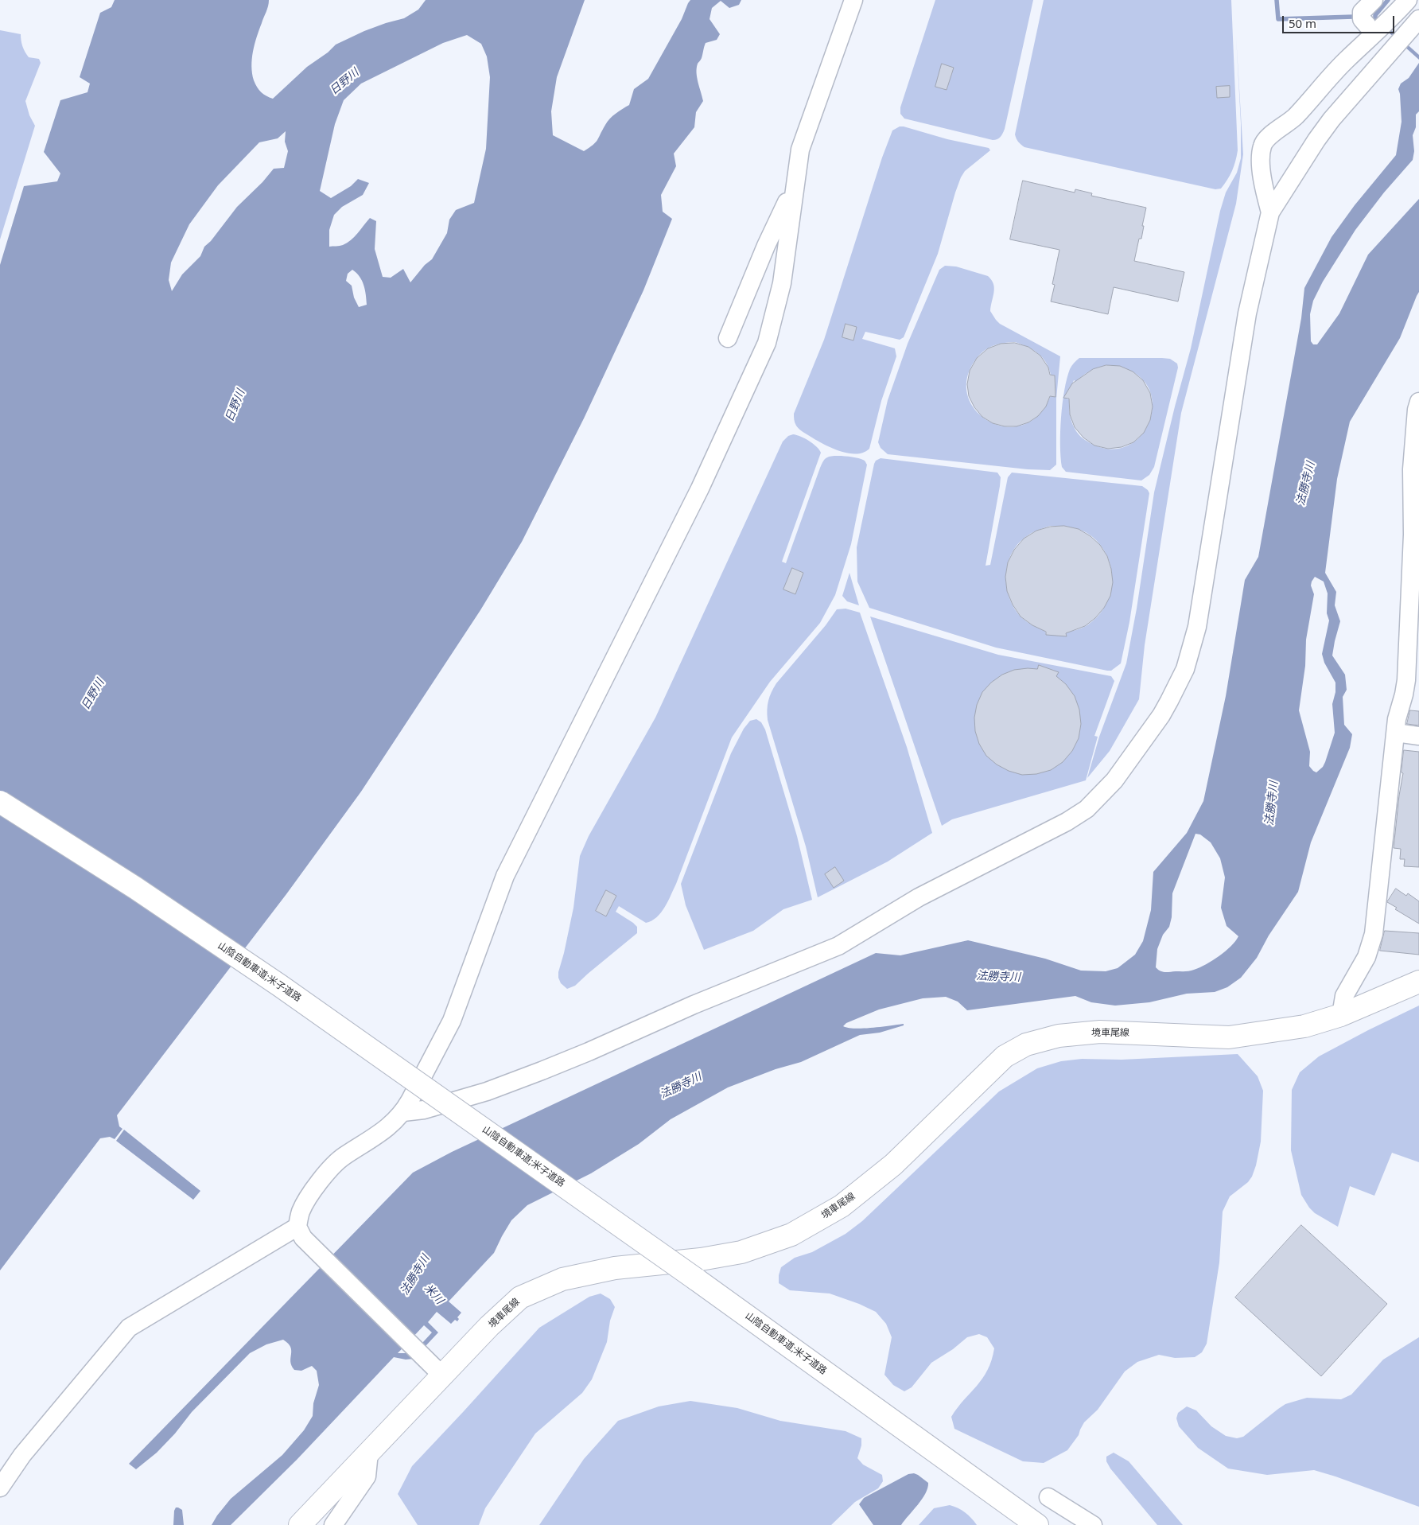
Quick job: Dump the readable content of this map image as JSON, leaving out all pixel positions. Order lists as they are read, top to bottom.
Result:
{
  "streets": {
    "main road": ["山陰自動車道;米子道路", "境車尾線"]
  },
  "water": ["日野川", "法勝寺川", "米川"],
  "scale_bar": "50 m"
}
